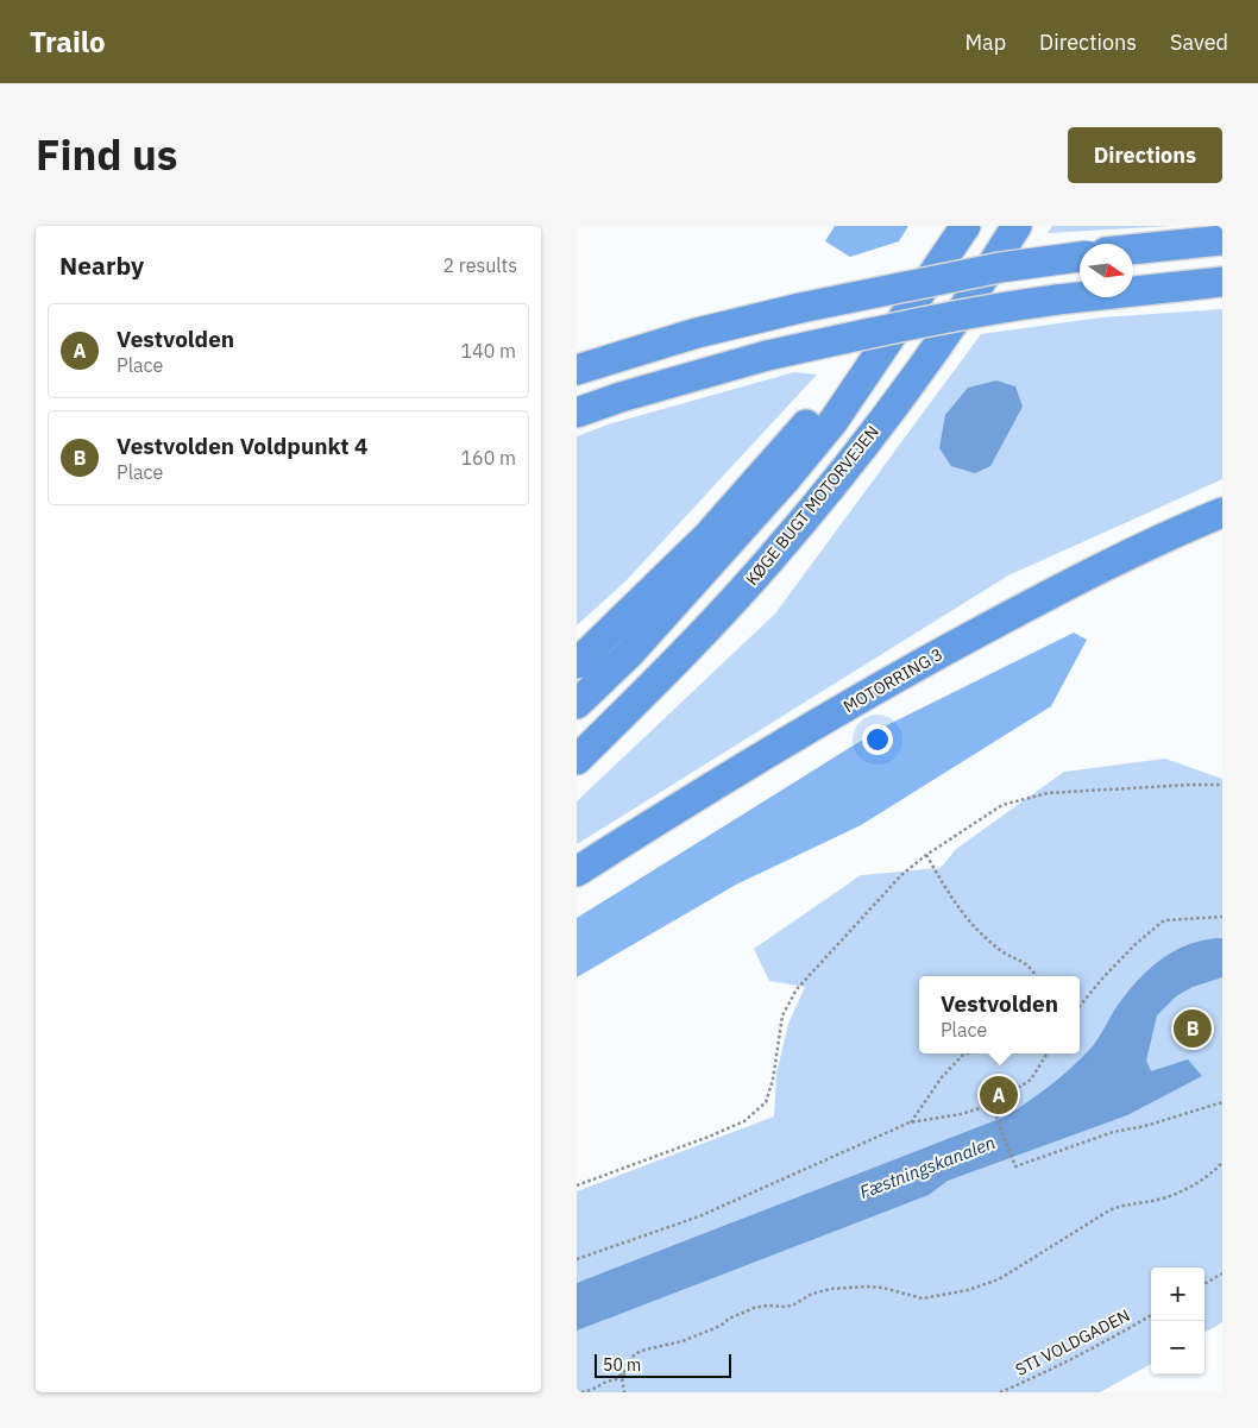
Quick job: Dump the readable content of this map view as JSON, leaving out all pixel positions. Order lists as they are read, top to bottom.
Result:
{
  "streets": {
    "highway": ["KØGE BUGT MOTORVEJEN", "MOTORRING 3"],
    "path": ["STI VOLDGADEN"]
  },
  "water": ["Fæstningskanalen"],
  "scale_bar": "50 m",
  "north": "right",
  "page": {
    "header": "Trailo",
    "nav": ["Map", "Directions", "Saved"],
    "title": "Find us",
    "buttons": "Directions",
    "heading": ["Nearby", "2 results"],
    "list": [
      {
        "mark": "A",
        "name": "Vestvolden",
        "note": "Place",
        "value": "140 m"
      },
      {
        "mark": "B",
        "name": "Vestvolden Voldpunkt 4",
        "note": "Place",
        "value": "160 m"
      }
    ],
    "popup": ["Vestvolden", "Place"],
    "pins": ["B", "A"],
    "map_buttons": ["+", "−"],
    "scale": "50 m"
  }
}
